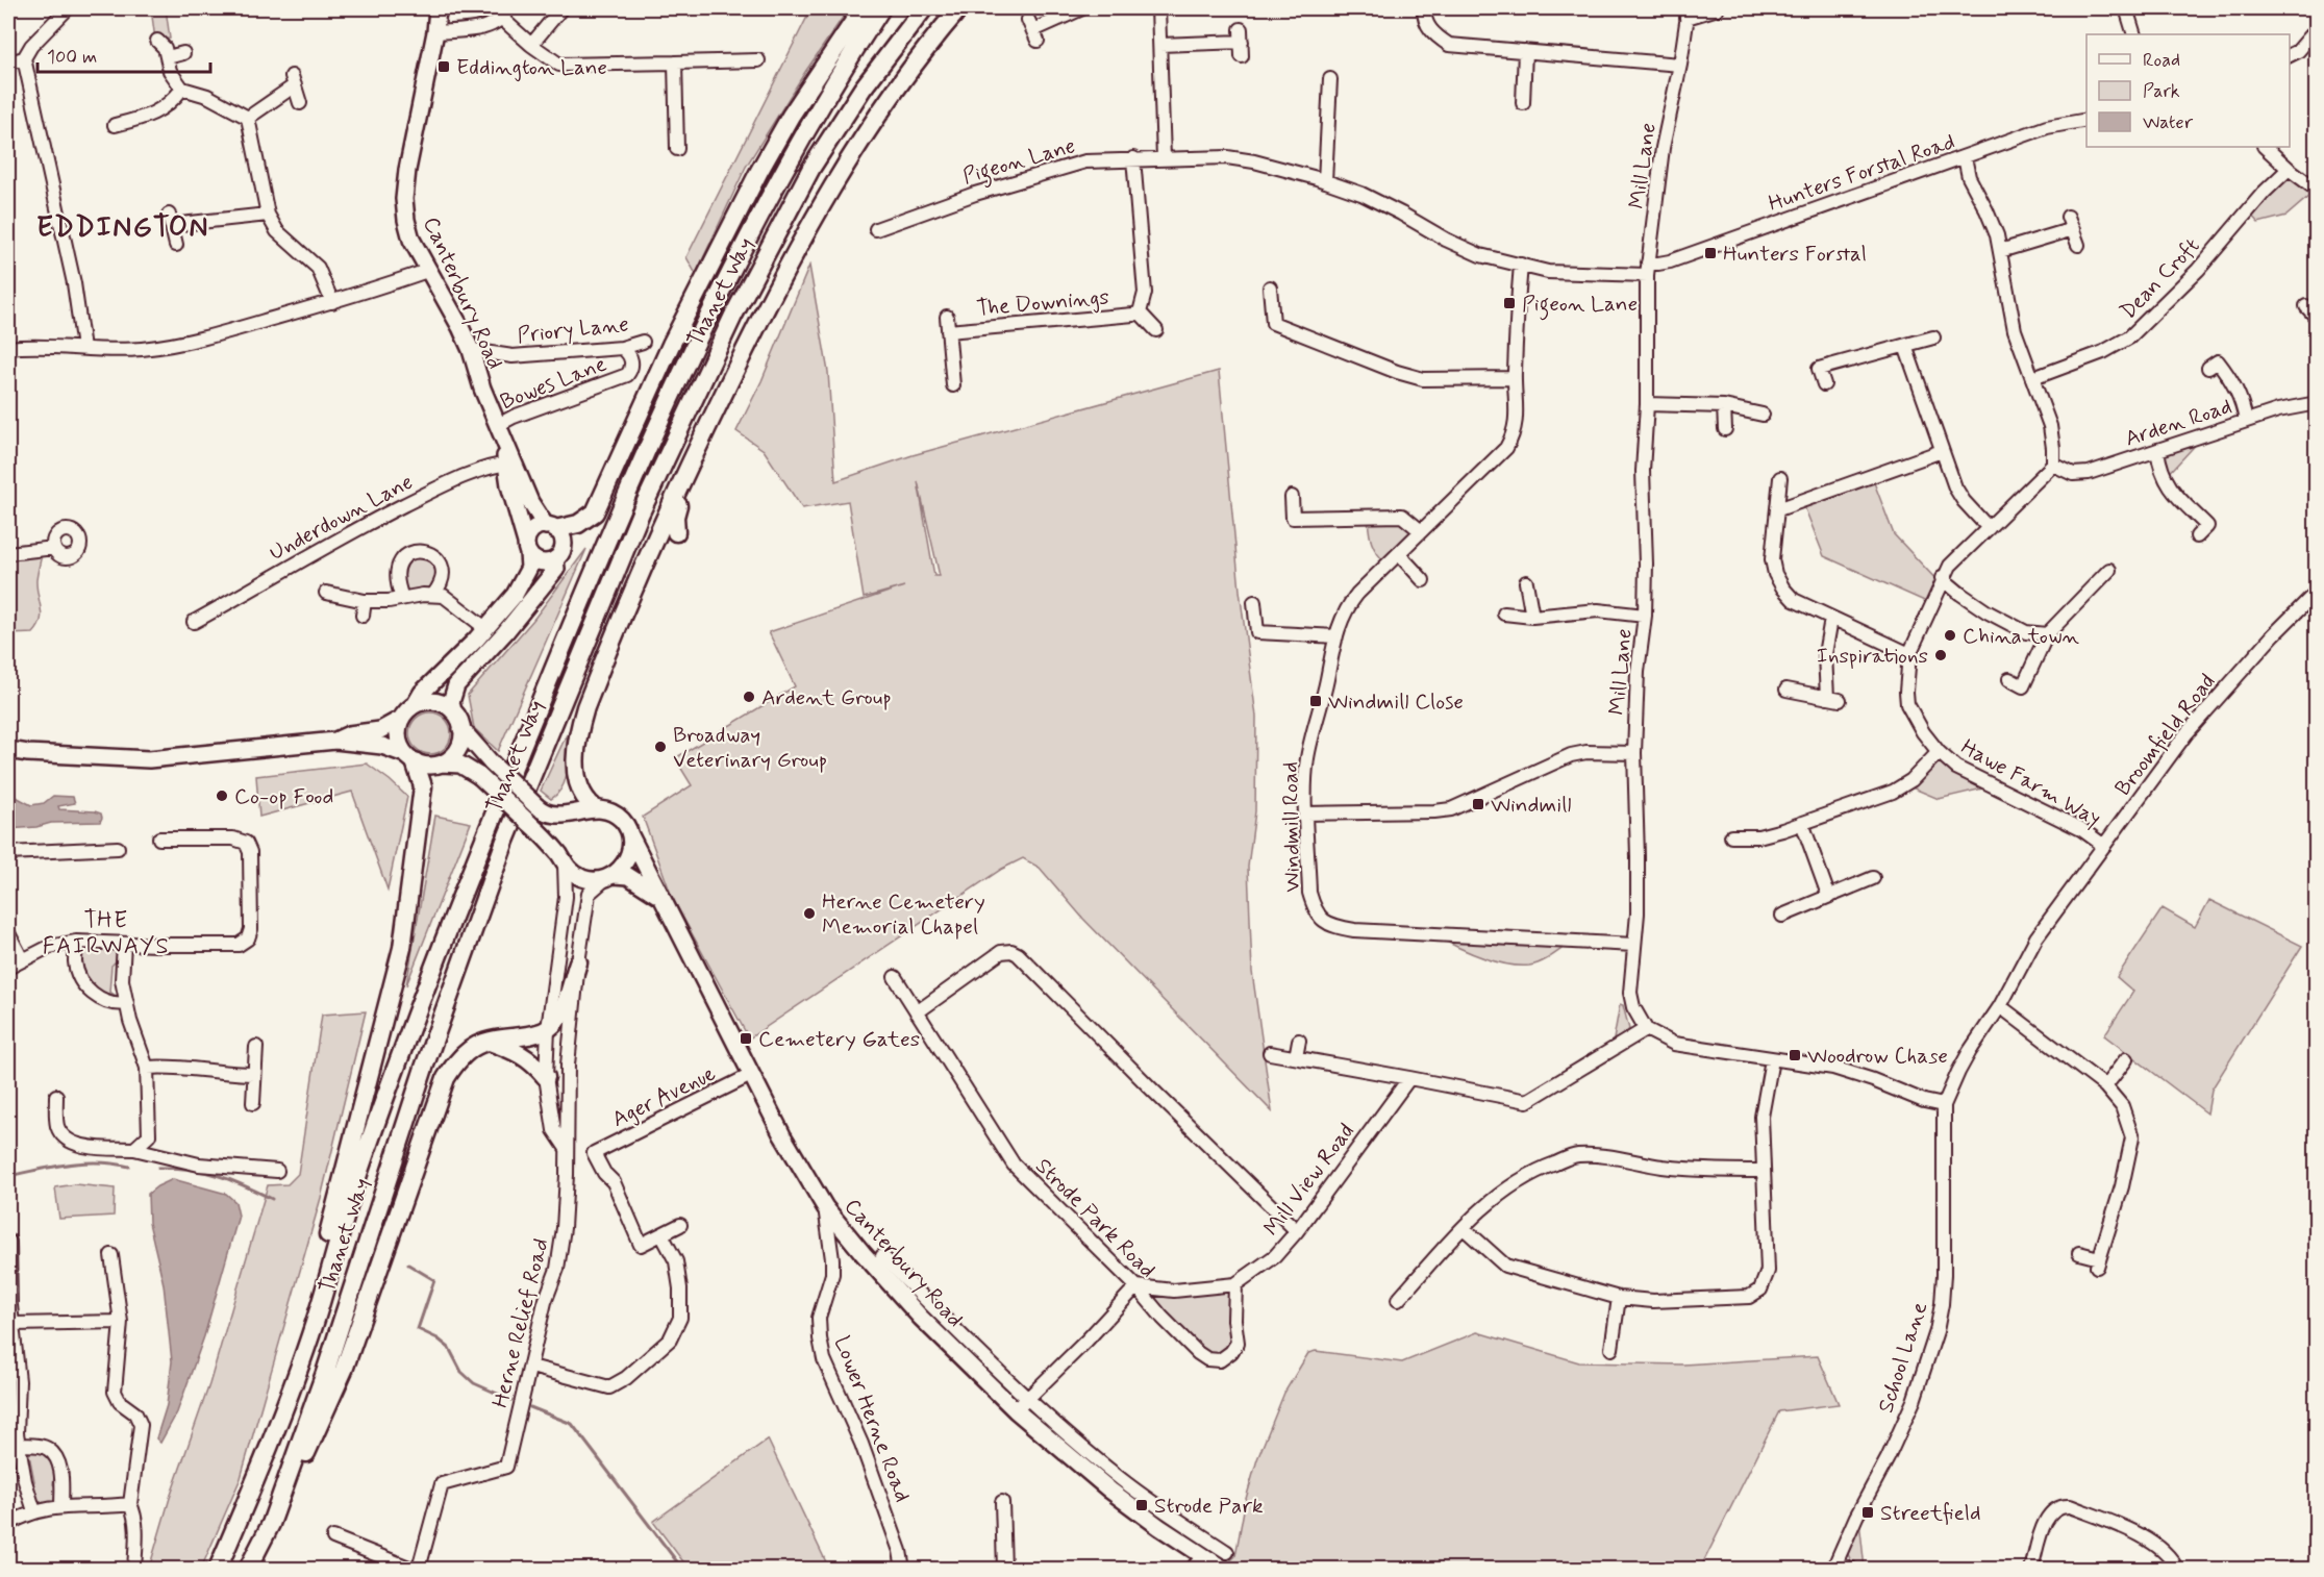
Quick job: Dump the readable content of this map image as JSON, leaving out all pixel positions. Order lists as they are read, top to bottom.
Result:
{
  "streets": {
    "highway": ["Thanet Way"],
    "main road": ["Canterbury Road"],
    "street": [
      "Pigeon Lane",
      "Mill Lane",
      "Hunters Forstal Road",
      "Dean Croft",
      "The Downings",
      "Priory Lane",
      "Bowes Lane",
      "Arden Road",
      "Underdown Lane",
      "Broomfield Road",
      "Hawe Farm Way",
      "Windmill Road",
      "Ager Avenue",
      "Mill View Road",
      "Strode Park Road",
      "Herne Relief Road",
      "School Lane",
      "Lower Herne Road"
    ]
  },
  "crossings": [
    ["Pigeon Lane", "Mill Lane"],
    ["Pigeon Lane", "Hunters Forstal Road"],
    ["Pigeon Lane", "The Downings"],
    ["Pigeon Lane", "Windmill Road"],
    ["Mill Lane", "Hunters Forstal Road"],
    ["Mill Lane", "Windmill Road"],
    ["Canterbury Road", "Priory Lane"],
    ["Canterbury Road", "Bowes Lane"],
    ["Canterbury Road", "Underdown Lane"],
    ["Canterbury Road", "Ager Avenue"],
    ["Canterbury Road", "Lower Herne Road"],
    ["Priory Lane", "Bowes Lane"],
    ["Arden Road", "Hawe Farm Way"],
    ["Broomfield Road", "Hawe Farm Way"],
    ["Broomfield Road", "School Lane"],
    ["Mill View Road", "Strode Park Road"]
  ],
  "districts": ["EDDINGTON", "THE FAIRWAYS"],
  "places": {
    "transit": [
      "Eddington Lane",
      "Hunters Forstal",
      "Pigeon Lane",
      "Windmill Close",
      "Windmill",
      "Cemetery Gates",
      "Woodrow Chase",
      "Strode Park",
      "Streetfield"
    ],
    "other": [
      "China town",
      "Inspirations",
      "Ardent Group",
      "Broadway Veterinary Group",
      "Co-op Food",
      "Herne Cemetery Memorial Chapel"
    ]
  },
  "legend": ["Road", "Park", "Water"],
  "scale_bar": "100 m"
}
